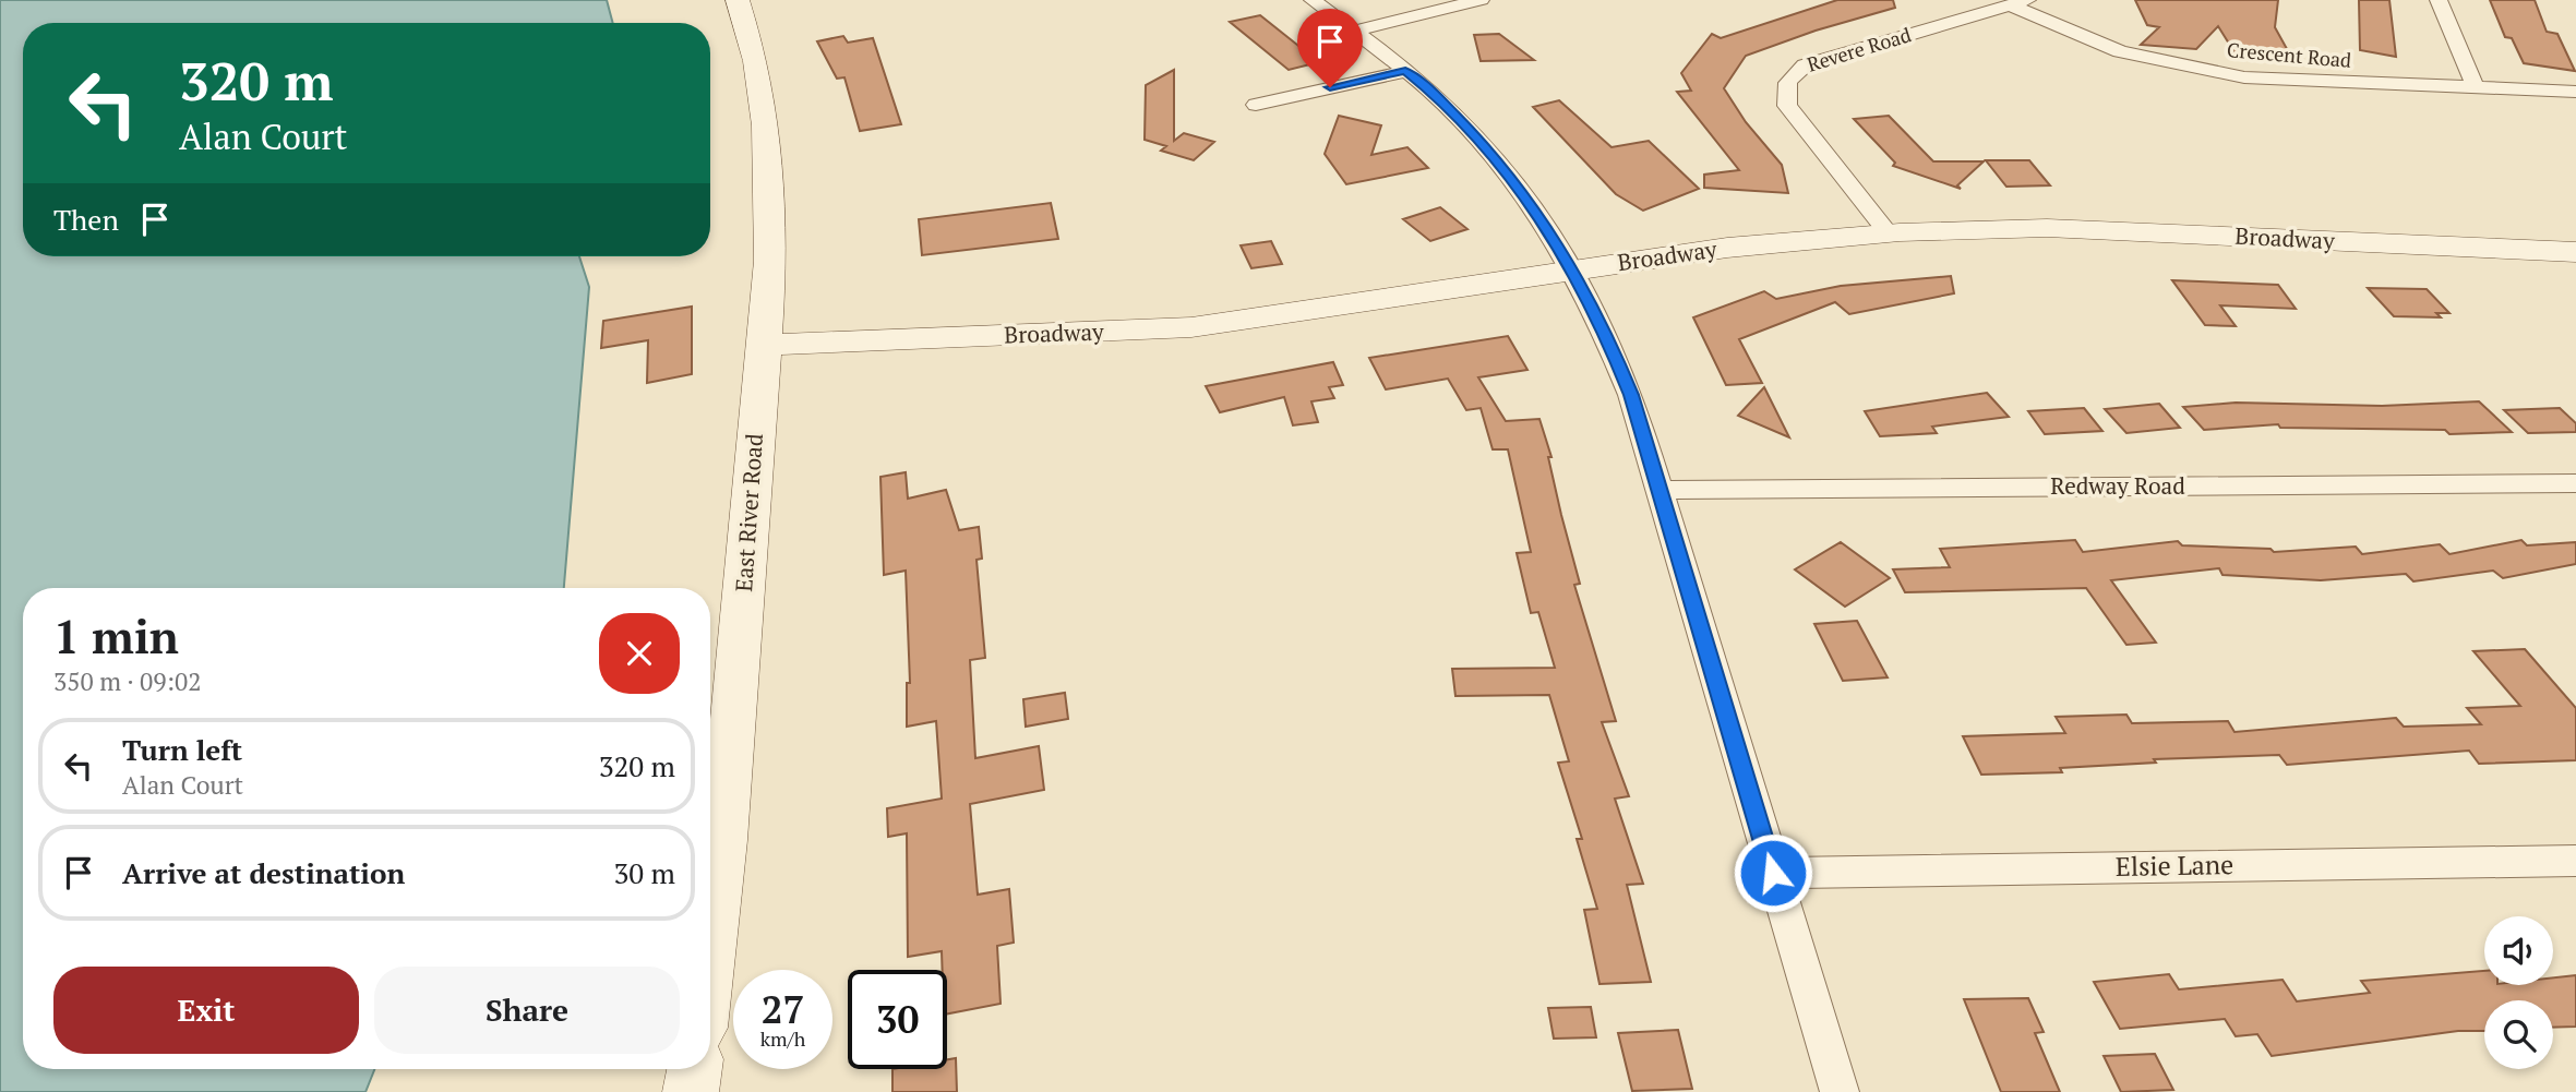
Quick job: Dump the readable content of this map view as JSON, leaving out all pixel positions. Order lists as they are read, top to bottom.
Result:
{
  "streets": {
    "street": [
      "Revere Road",
      "Crescent Road",
      "Broadway",
      "Redway Road",
      "East River Road",
      "Elsie Lane"
    ]
  },
  "crossings": [
    ["Revere Road", "Crescent Road"],
    ["Revere Road", "Broadway"],
    ["Broadway", "East River Road"]
  ],
  "page": {
    "turn": ["320 m", "Alan Court"],
    "then": "Then",
    "heading": ["1 min", "350 m · 09:02"],
    "list": [
      {
        "name": "Turn left",
        "note": "Alan Court",
        "value": "320 m"
      },
      {
        "name": "Arrive at destination",
        "value": "30 m"
      }
    ],
    "buttons": ["Exit", "Share"],
    "speed": "27 km/h",
    "limit": "30"
  }
}
